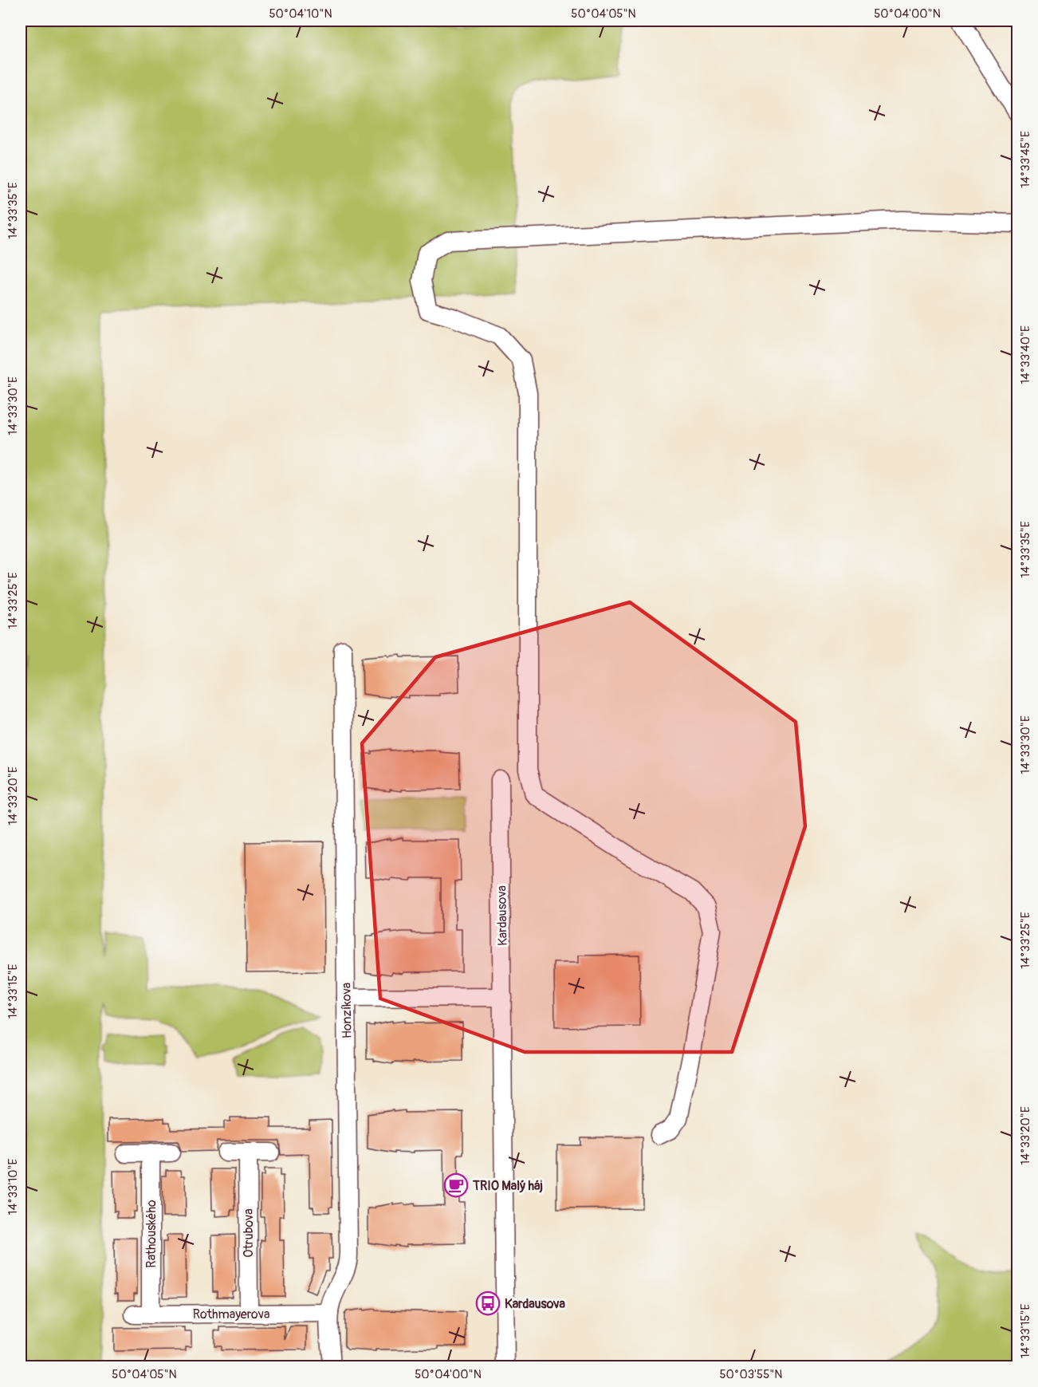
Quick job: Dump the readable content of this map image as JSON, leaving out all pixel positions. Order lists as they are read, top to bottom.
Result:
{
  "streets": {
    "street": [
      "Kardausova",
      "Honzíkova",
      "Otrubova",
      "Rathouského",
      "Rothmayerova"
    ]
  },
  "crossings": [
    ["Honzíkova", "Rothmayerova"],
    ["Otrubova", "Rothmayerova"],
    ["Rathouského", "Rothmayerova"]
  ],
  "places": {
    "cafe": ["TRIO Malý háj"],
    "bus stop": ["Kardausova"]
  },
  "coordinates": [
    "50°04'10\"N",
    "50°04'05\"N",
    "50°04'00\"N",
    "14°33'45\"E",
    "14°33'35\"E",
    "14°33'40\"E",
    "14°33'30\"E",
    "14°33'25\"E",
    "14°33'20\"E",
    "14°33'15\"E",
    "14°33'10\"E",
    "50°03'55\"N"
  ]
}
